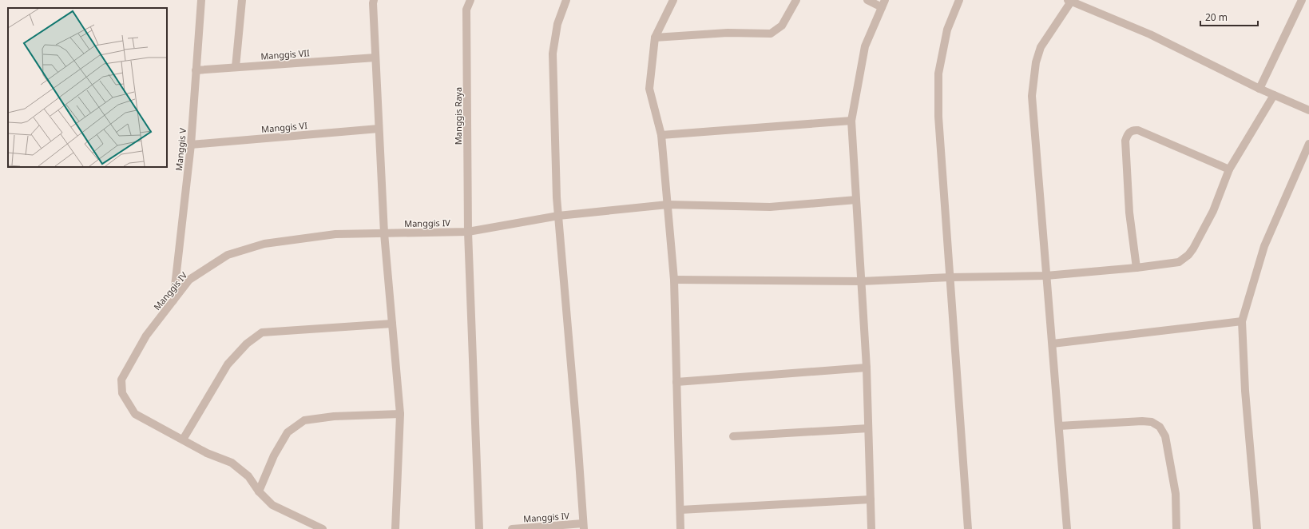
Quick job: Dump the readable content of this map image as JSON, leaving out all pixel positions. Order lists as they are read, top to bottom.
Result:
{
  "streets": {
    "street": [
      "Manggis VII",
      "Manggis Raya",
      "Manggis VI",
      "Manggis V",
      "Manggis IV"
    ]
  },
  "crossings": [
    ["Manggis VII", "Manggis V"],
    ["Manggis Raya", "Manggis IV"],
    ["Manggis VI", "Manggis V"],
    ["Manggis V", "Manggis IV"]
  ],
  "scale_bar": "20 m"
}
